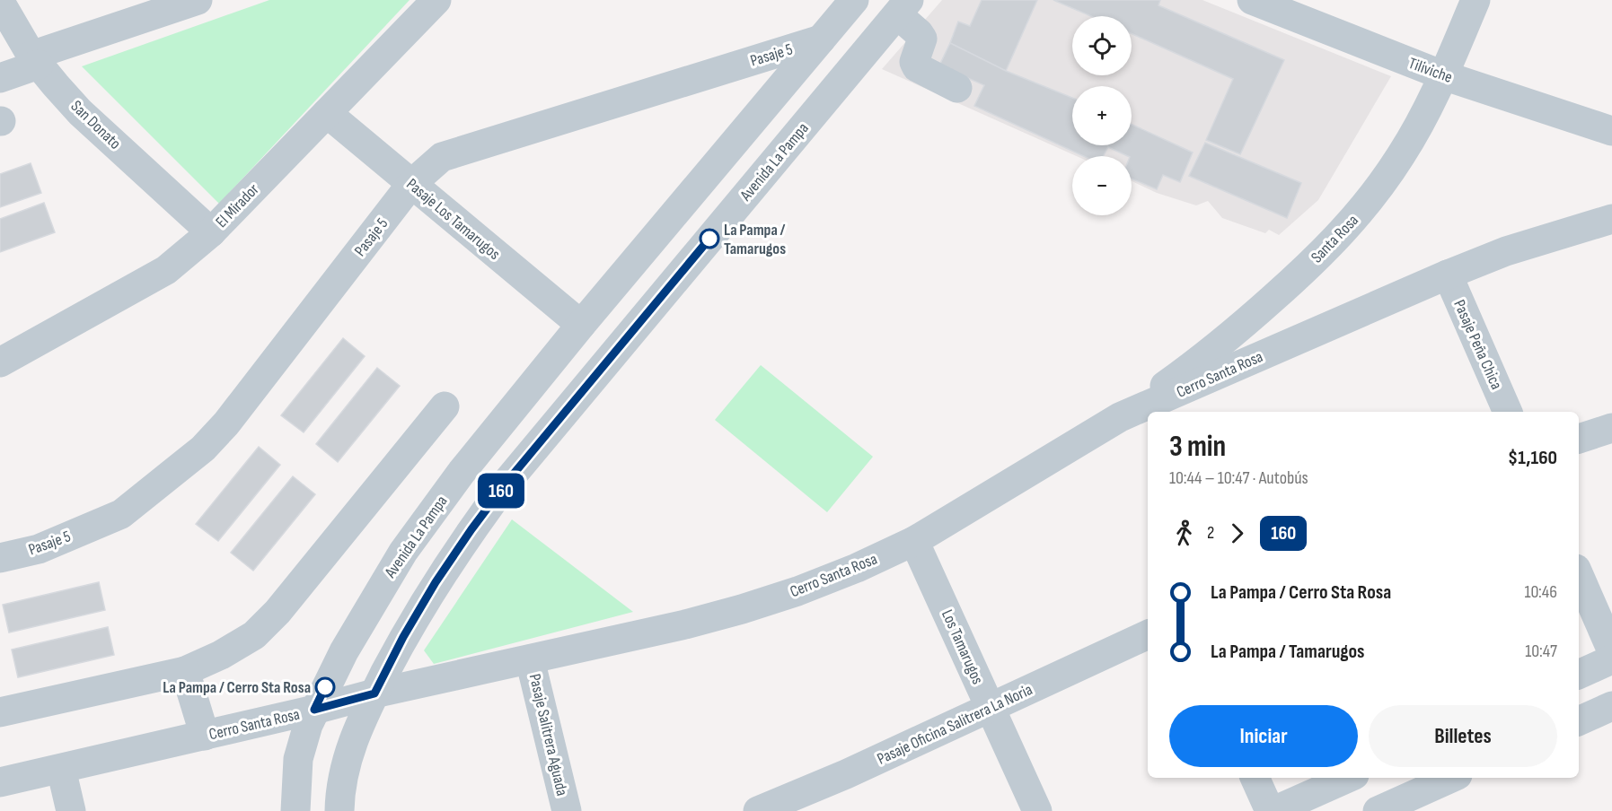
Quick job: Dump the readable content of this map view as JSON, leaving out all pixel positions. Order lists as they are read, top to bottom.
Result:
{
  "streets": {
    "street": [
      "Pasaje 5",
      "Tiliviche",
      "San Donato",
      "Avenida La Pampa",
      "El Mirador",
      "Pasaje Los Tamarugos",
      "Santa Rosa",
      "Pasaje Peña Chica",
      "Cerro Santa Rosa",
      "Los Tamarugos",
      "Pasaje Oficina Salitrera La Noria",
      "Pasaje Salitrera Aguada"
    ]
  },
  "crossings": [
    ["Pasaje 5", "Avenida La Pampa"],
    ["Pasaje 5", "Pasaje Los Tamarugos"],
    ["Tiliviche", "Santa Rosa"],
    ["San Donato", "El Mirador"],
    ["Avenida La Pampa", "Pasaje Los Tamarugos"],
    ["Avenida La Pampa", "Cerro Santa Rosa"],
    ["El Mirador", "Pasaje Los Tamarugos"],
    ["Santa Rosa", "Cerro Santa Rosa"],
    ["Pasaje Peña Chica", "Cerro Santa Rosa"],
    ["Cerro Santa Rosa", "Los Tamarugos"],
    ["Cerro Santa Rosa", "Pasaje Salitrera Aguada"],
    ["Los Tamarugos", "Pasaje Oficina Salitrera La Noria"]
  ],
  "places": ["La Pampa / Tamarugos", "La Pampa / Cerro Sta Rosa"],
  "lines": ["bus line 160"],
  "page": {
    "on_map": "160",
    "map_buttons": ["+", "−"],
    "heading": ["3 min", "10:44 – 10:47 · Autobús", "$1,160"],
    "legs": ["2", "160"],
    "list": [
      {
        "name": "La Pampa / Cerro Sta Rosa",
        "value": "10:46"
      },
      {
        "name": "La Pampa / Tamarugos",
        "value": "10:47"
      }
    ],
    "buttons": ["Iniciar", "Billetes"]
  }
}
